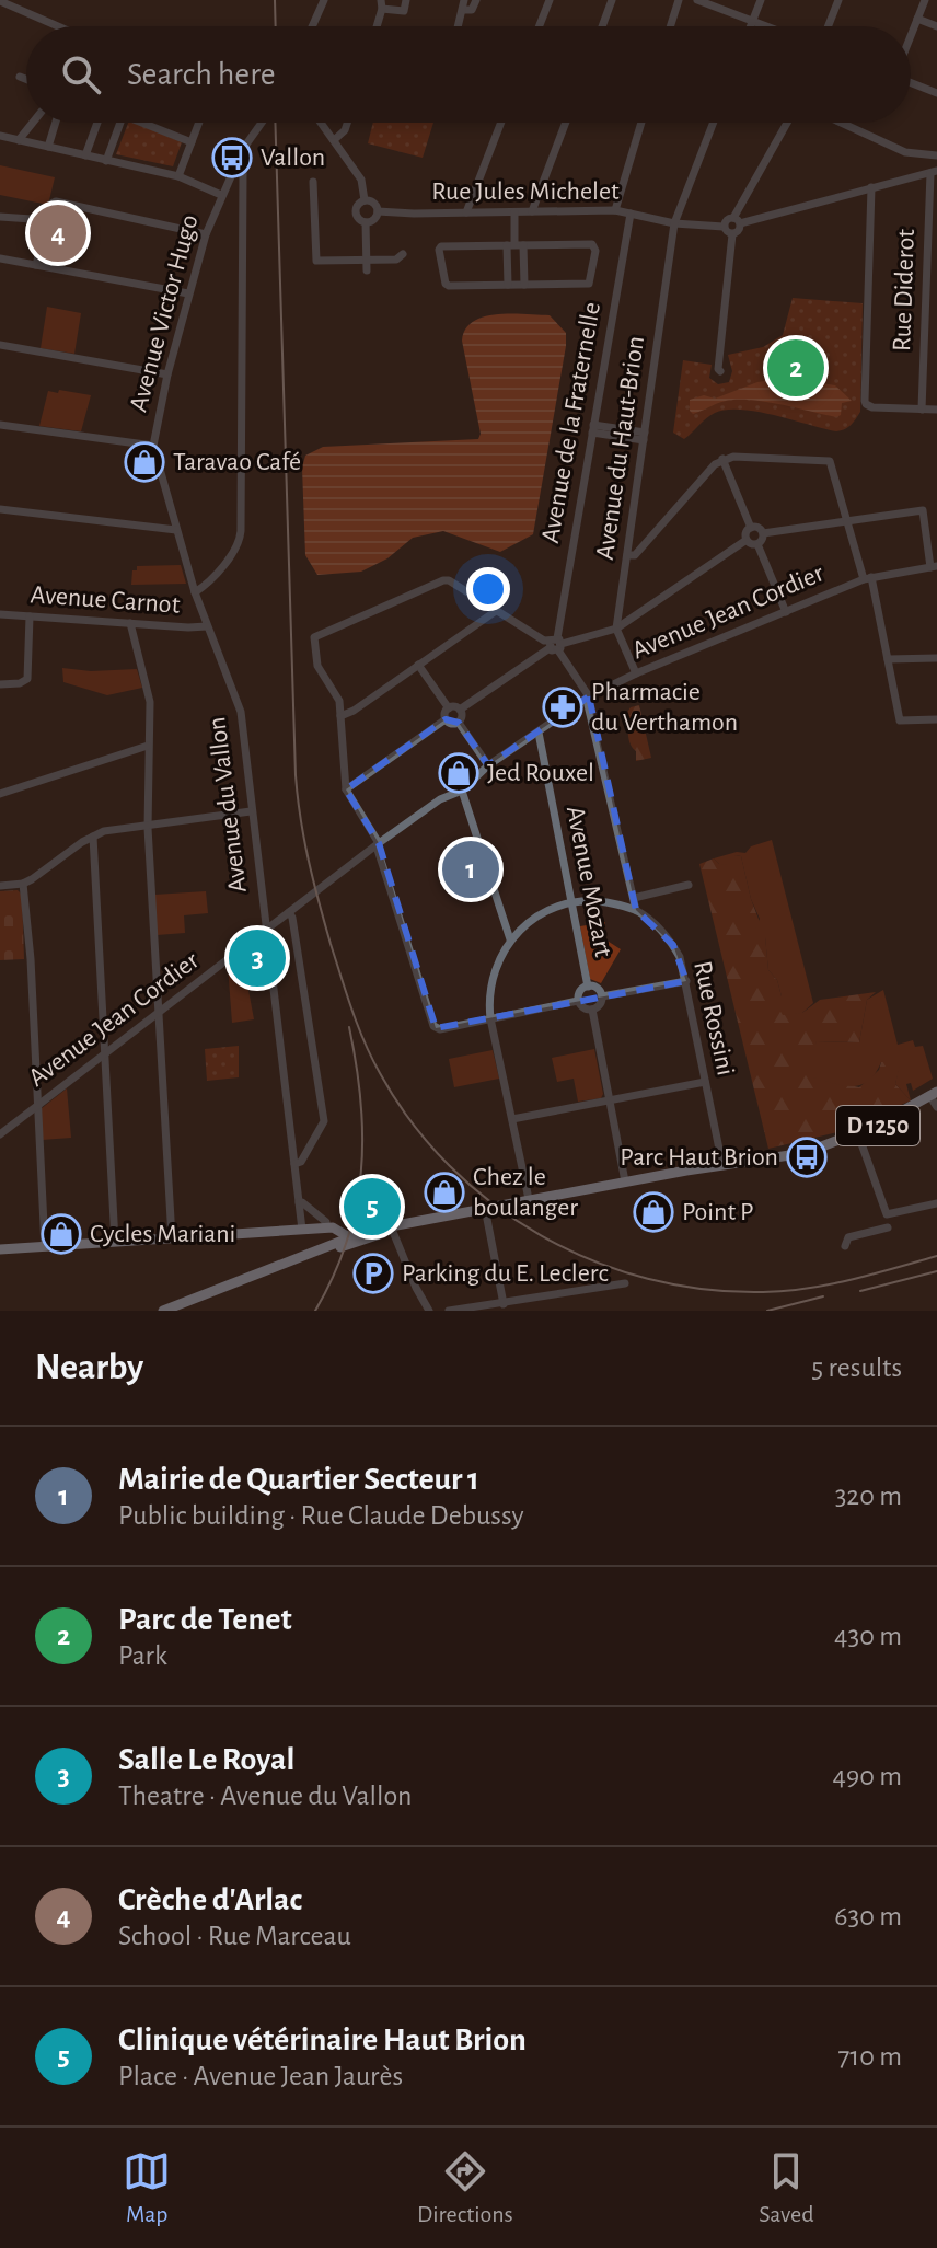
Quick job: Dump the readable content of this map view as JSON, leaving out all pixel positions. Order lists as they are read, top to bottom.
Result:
{
  "streets": {
    "main road": ["D 1250"],
    "street": [
      "Rue Jules Michelet",
      "Rue Diderot",
      "Avenue Victor Hugo",
      "Avenue de la Fraternelle",
      "Avenue du Haut-Brion",
      "Avenue Carnot",
      "Avenue Jean Cordier",
      "Avenue du Vallon",
      "Avenue Mozart",
      "Rue Rossini"
    ]
  },
  "crossings": [
    ["Rue Jules Michelet", "Avenue de la Fraternelle"],
    ["Rue Jules Michelet", "Avenue du Haut-Brion"],
    ["Avenue Victor Hugo", "Avenue du Vallon"],
    ["Avenue Carnot", "Avenue du Vallon"],
    ["Avenue Jean Cordier", "Avenue du Vallon"],
    ["Avenue Jean Cordier", "Avenue Mozart"],
    ["Rue Rossini", "D 1250"]
  ],
  "places": {
    "bus stop": ["Vallon", "Parc Haut Brion"],
    "shop": [
      "Taravao Café",
      "Jed Rouxel",
      "Chez le boulanger",
      "Point P",
      "Cycles Mariani"
    ],
    "pharmacy": ["Pharmacie du Verthamon"],
    "parking": ["Parking du E. Leclerc"]
  },
  "page": {
    "search": "Search here",
    "pins": [
      "4",
      "2",
      "1",
      "3",
      "5"
    ],
    "heading": ["Nearby", "5 results"],
    "list": [
      {
        "mark": "1",
        "name": "Mairie de Quartier Secteur 1",
        "note": "Public building · Rue Claude Debussy",
        "value": "320 m"
      },
      {
        "mark": "2",
        "name": "Parc de Tenet",
        "note": "Park",
        "value": "430 m"
      },
      {
        "mark": "3",
        "name": "Salle Le Royal",
        "note": "Theatre · Avenue du Vallon",
        "value": "490 m"
      },
      {
        "mark": "4",
        "name": "Crèche d'Arlac",
        "note": "School · Rue Marceau",
        "value": "630 m"
      },
      {
        "mark": "5",
        "name": "Clinique vétérinaire Haut Brion",
        "note": "Place · Avenue Jean Jaurès",
        "value": "710 m"
      }
    ],
    "nav": ["Map", "Directions", "Saved"]
  }
}
